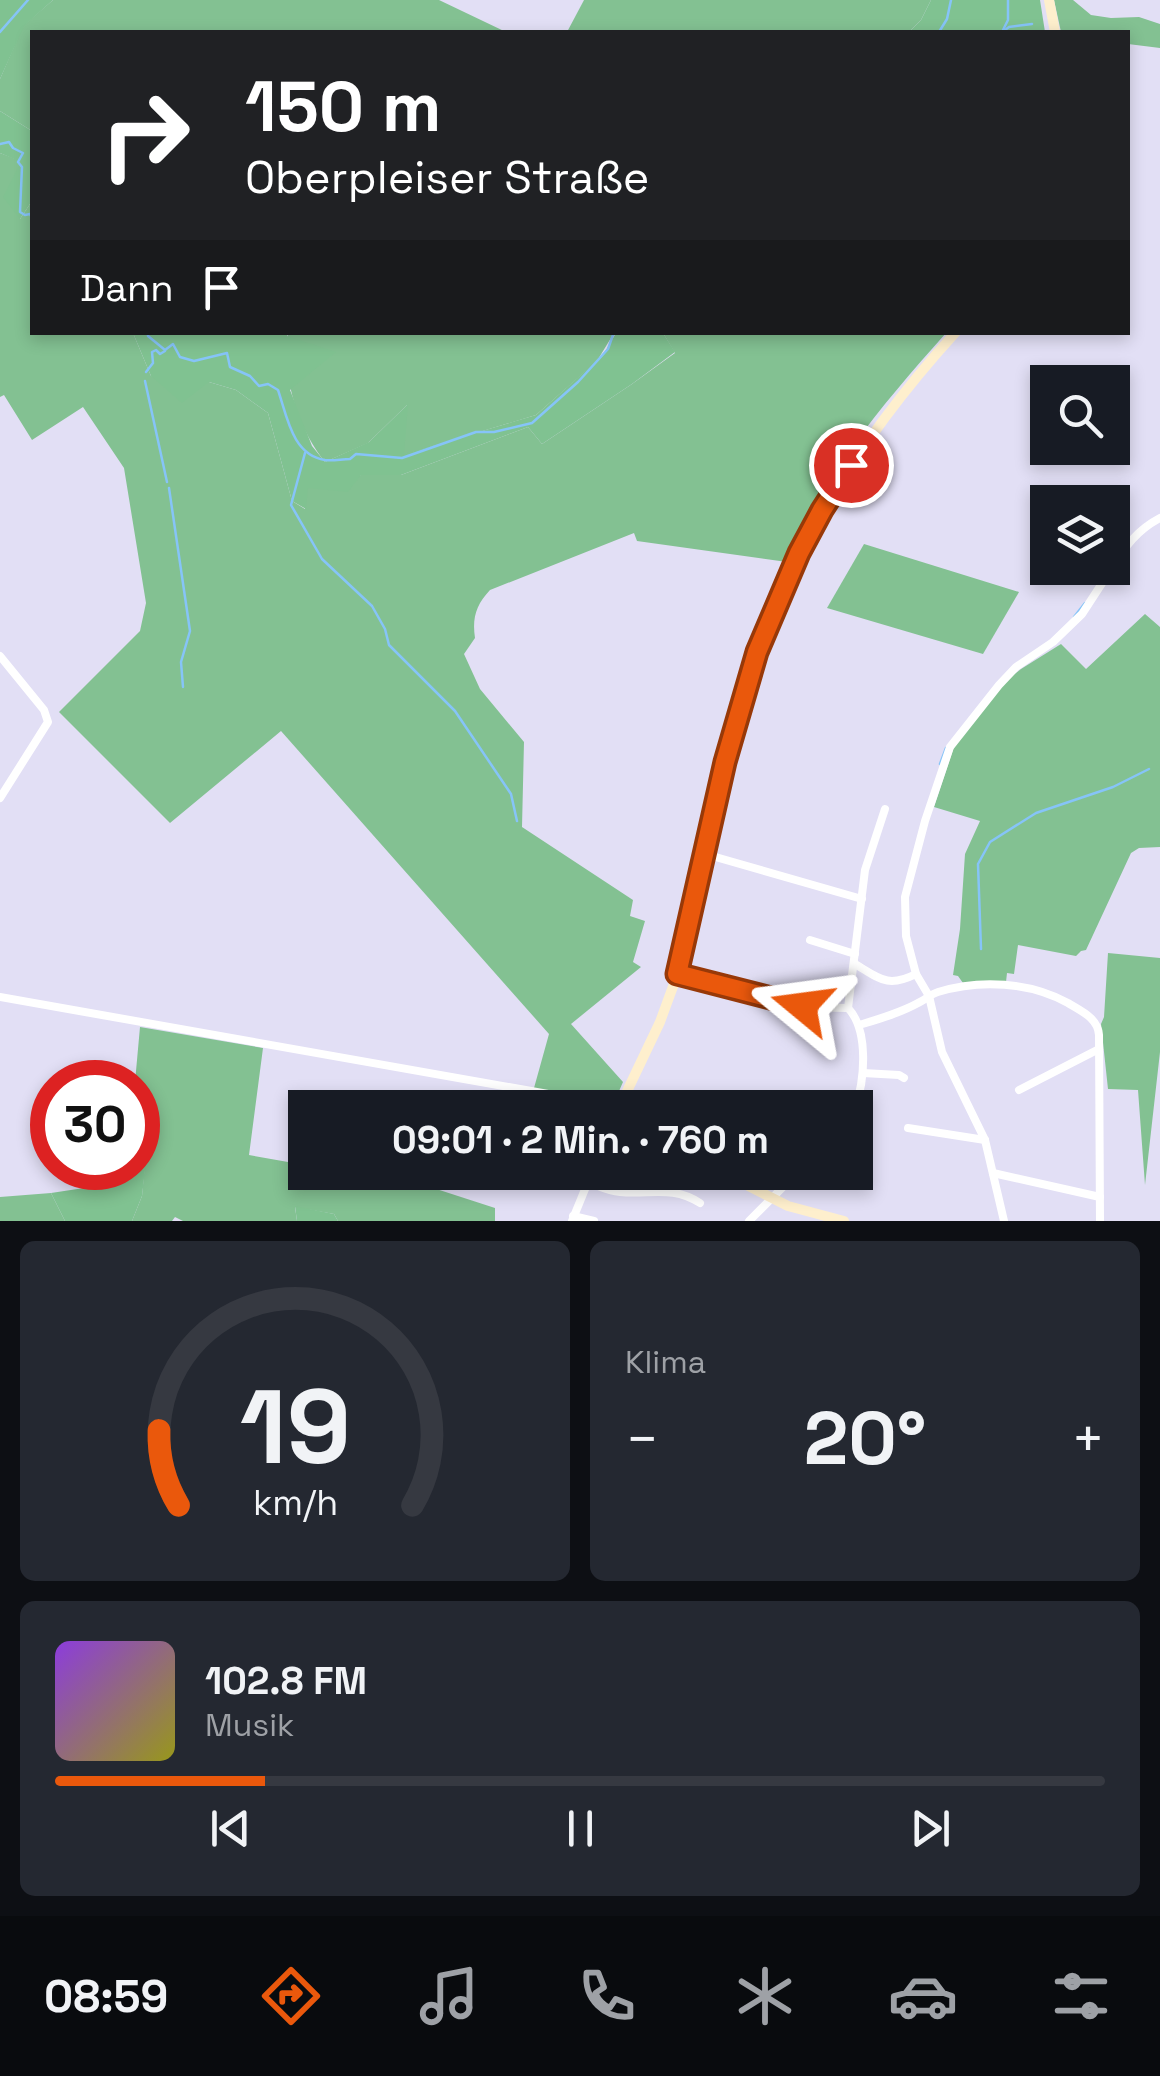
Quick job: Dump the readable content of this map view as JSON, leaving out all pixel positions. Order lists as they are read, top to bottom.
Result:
{
  "page": {
    "turn": ["150 m", "Oberpleiser Straße"],
    "then": "Dann",
    "limit": "30",
    "trip": "09:01 · 2 Min. · 760 m",
    "tile": "Klima",
    "heat": ["−", "20°", "+"],
    "song": ["102.8 FM", "Musik"],
    "tabs": "08:59",
    "gauge": ["19", "km/h"]
  }
}
